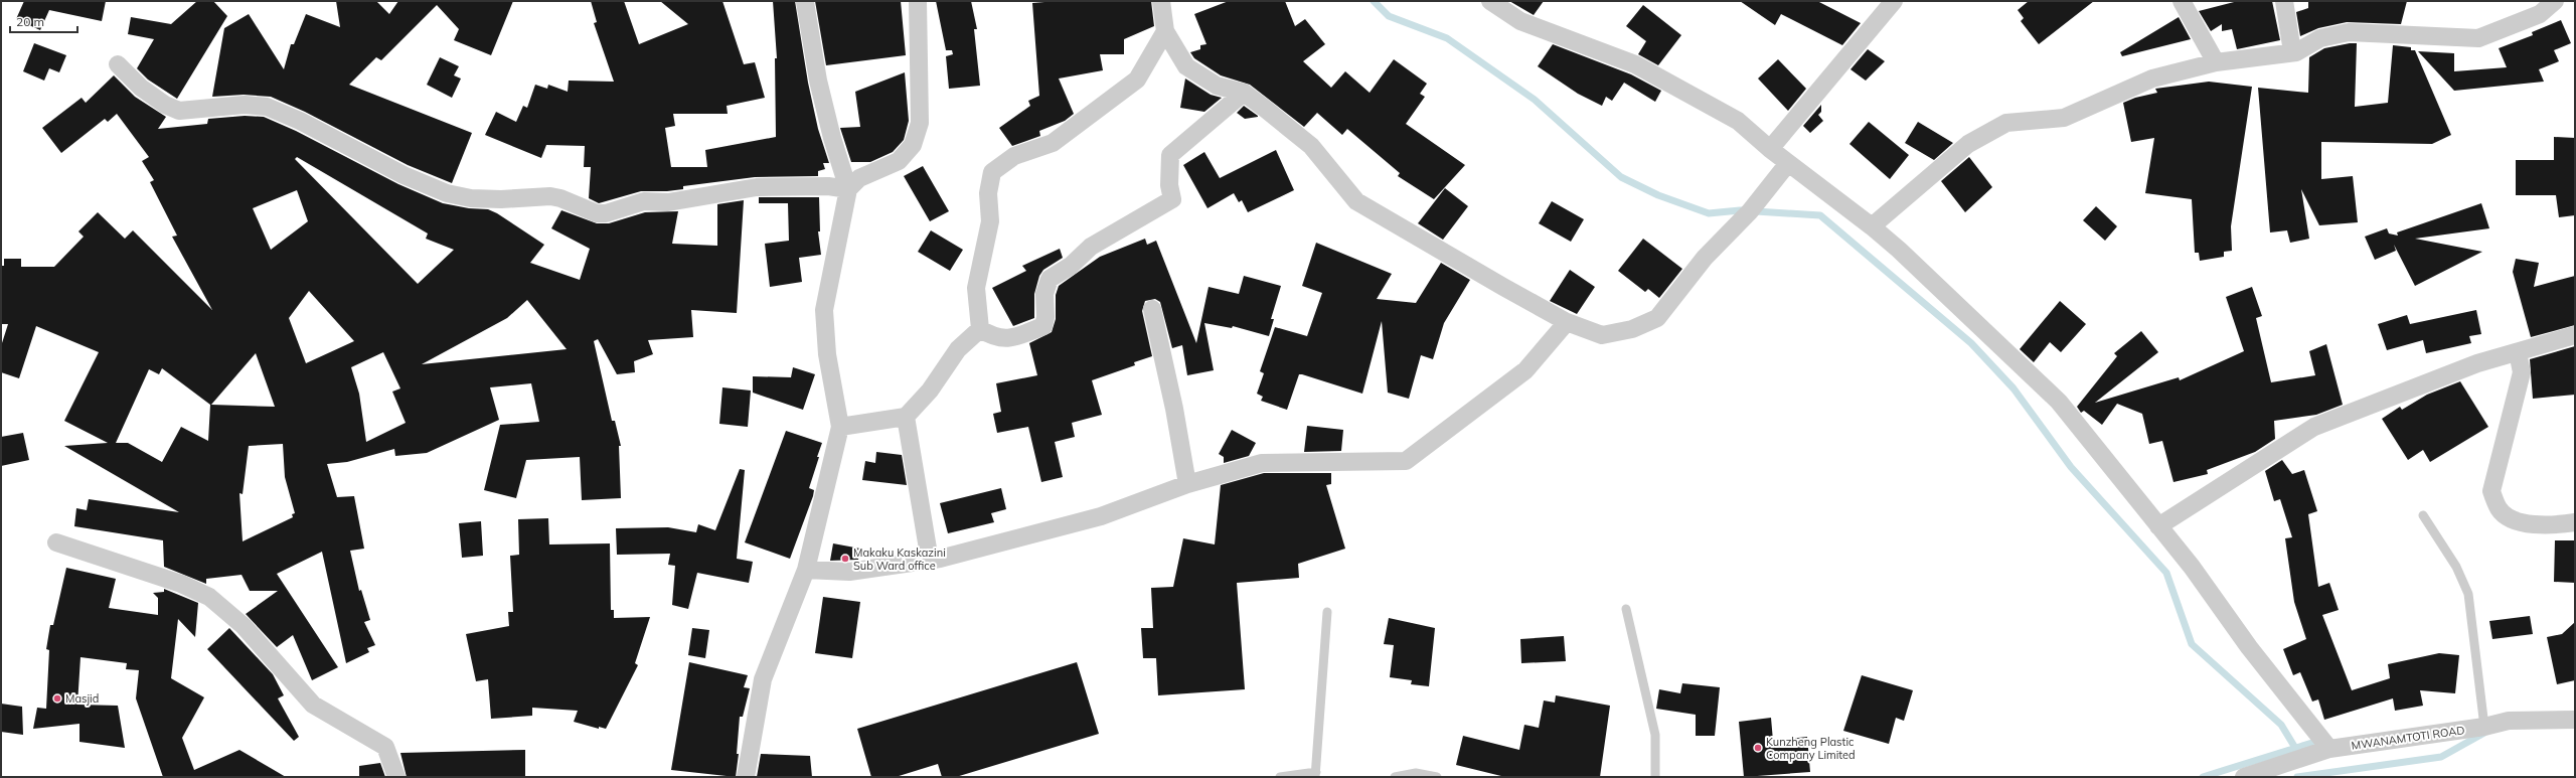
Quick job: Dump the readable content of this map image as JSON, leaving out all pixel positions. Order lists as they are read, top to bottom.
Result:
{
  "streets": {
    "street": ["MWANAMTOTI ROAD"]
  },
  "places": ["Makaku Kaskazini Sub Ward office", "Masjid", "Kunzheng Plastic Company Limited"],
  "scale_bar": "20 m"
}
